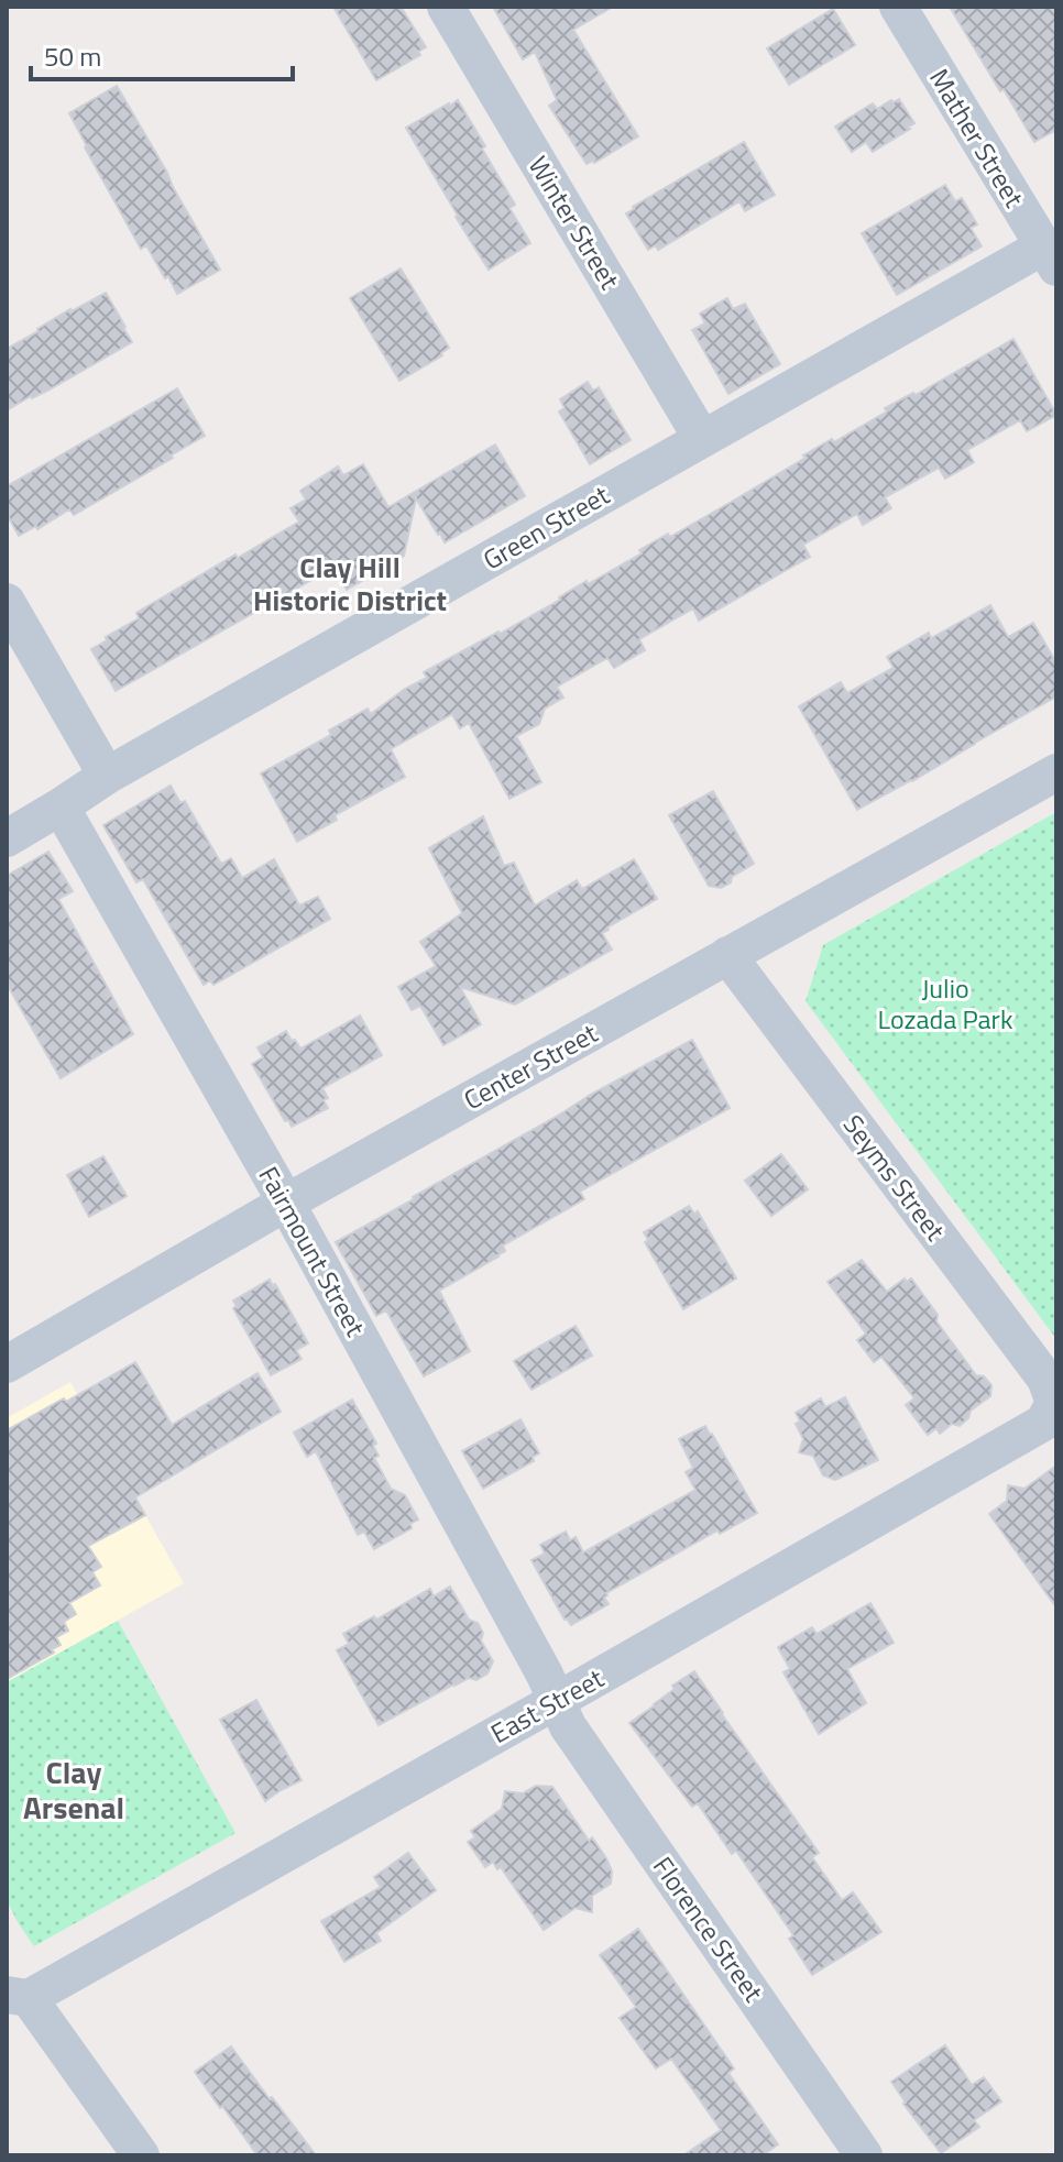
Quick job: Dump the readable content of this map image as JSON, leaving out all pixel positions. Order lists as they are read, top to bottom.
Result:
{
  "streets": {
    "street": [
      "Mather Street",
      "Winter Street",
      "Green Street",
      "Center Street",
      "Seyms Street",
      "Fairmount Street",
      "East Street",
      "Florence Street"
    ]
  },
  "crossings": [
    ["Mather Street", "Green Street"],
    ["Winter Street", "Green Street"],
    ["Green Street", "Fairmount Street"],
    ["Center Street", "Seyms Street"],
    ["Center Street", "Fairmount Street"],
    ["Seyms Street", "East Street"],
    ["Fairmount Street", "East Street"],
    ["Fairmount Street", "Florence Street"],
    ["East Street", "Florence Street"]
  ],
  "districts": ["Clay Hill Historic District", "Clay Arsenal"],
  "parks": ["Julio Lozada Park"],
  "scale_bar": "50 m"
}
